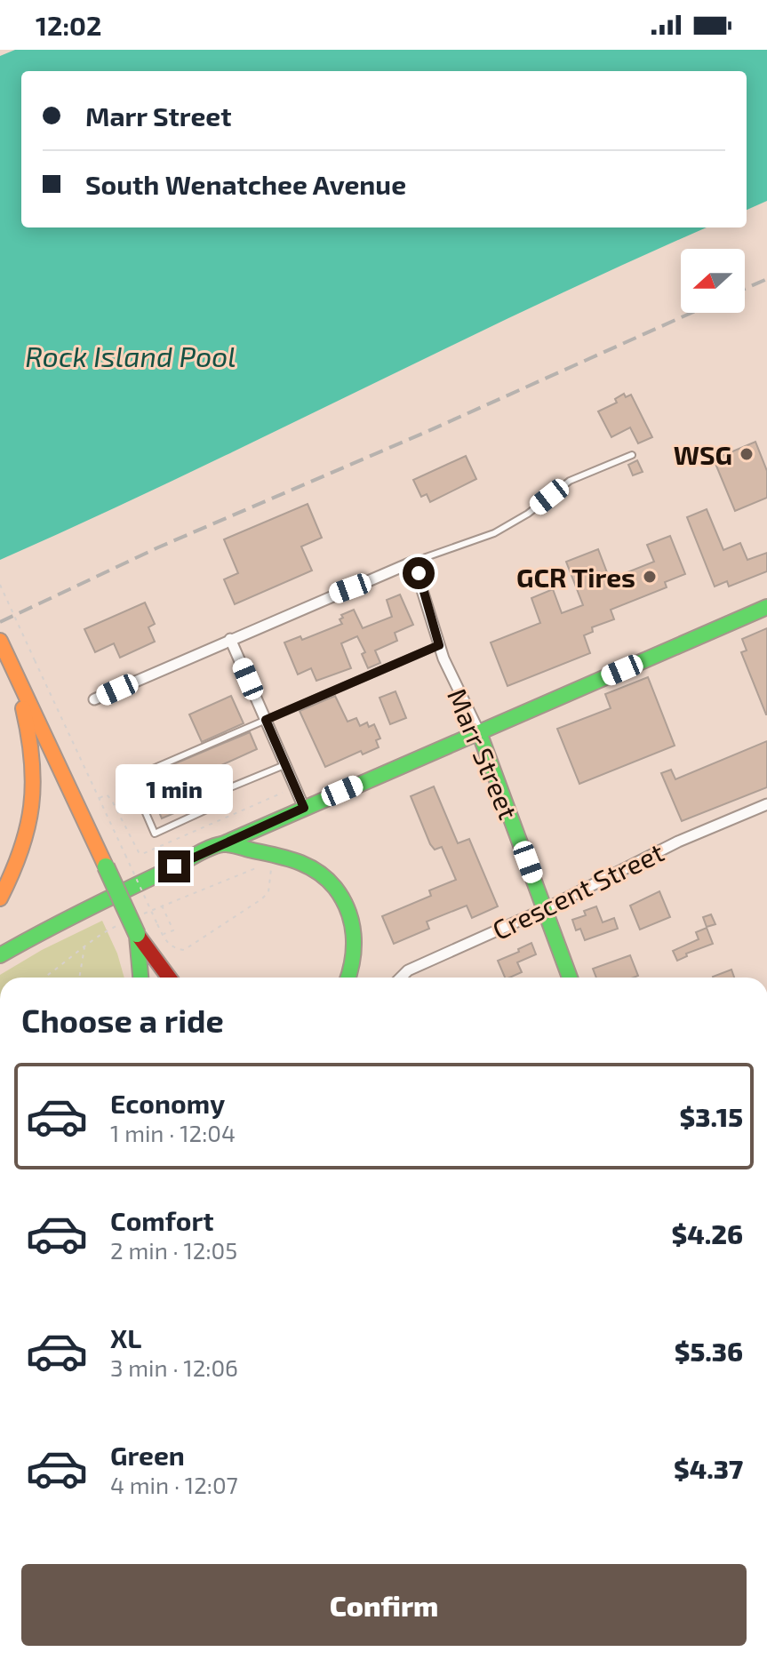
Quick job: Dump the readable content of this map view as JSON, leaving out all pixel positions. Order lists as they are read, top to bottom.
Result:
{
  "streets": {
    "main road": ["Marr Street"],
    "street": ["Crescent Street"]
  },
  "crossings": [
    ["Marr Street", "Crescent Street"]
  ],
  "water": ["Rock Island Pool"],
  "places": ["WSG", "GCR Tires"],
  "north": "left",
  "page": {
    "status": "12:02",
    "banner": ["Marr Street", "South Wenatchee Avenue"],
    "bubble": "1 min",
    "heading": "Choose a ride",
    "list": [
      {
        "name": "Economy",
        "note": "1 min · 12:04",
        "value": "$3.15"
      },
      {
        "name": "Comfort",
        "note": "2 min · 12:05",
        "value": "$4.26"
      },
      {
        "name": "XL",
        "note": "3 min · 12:06",
        "value": "$5.36"
      },
      {
        "name": "Green",
        "note": "4 min · 12:07",
        "value": "$4.37"
      }
    ],
    "buttons": "Confirm"
  }
}
